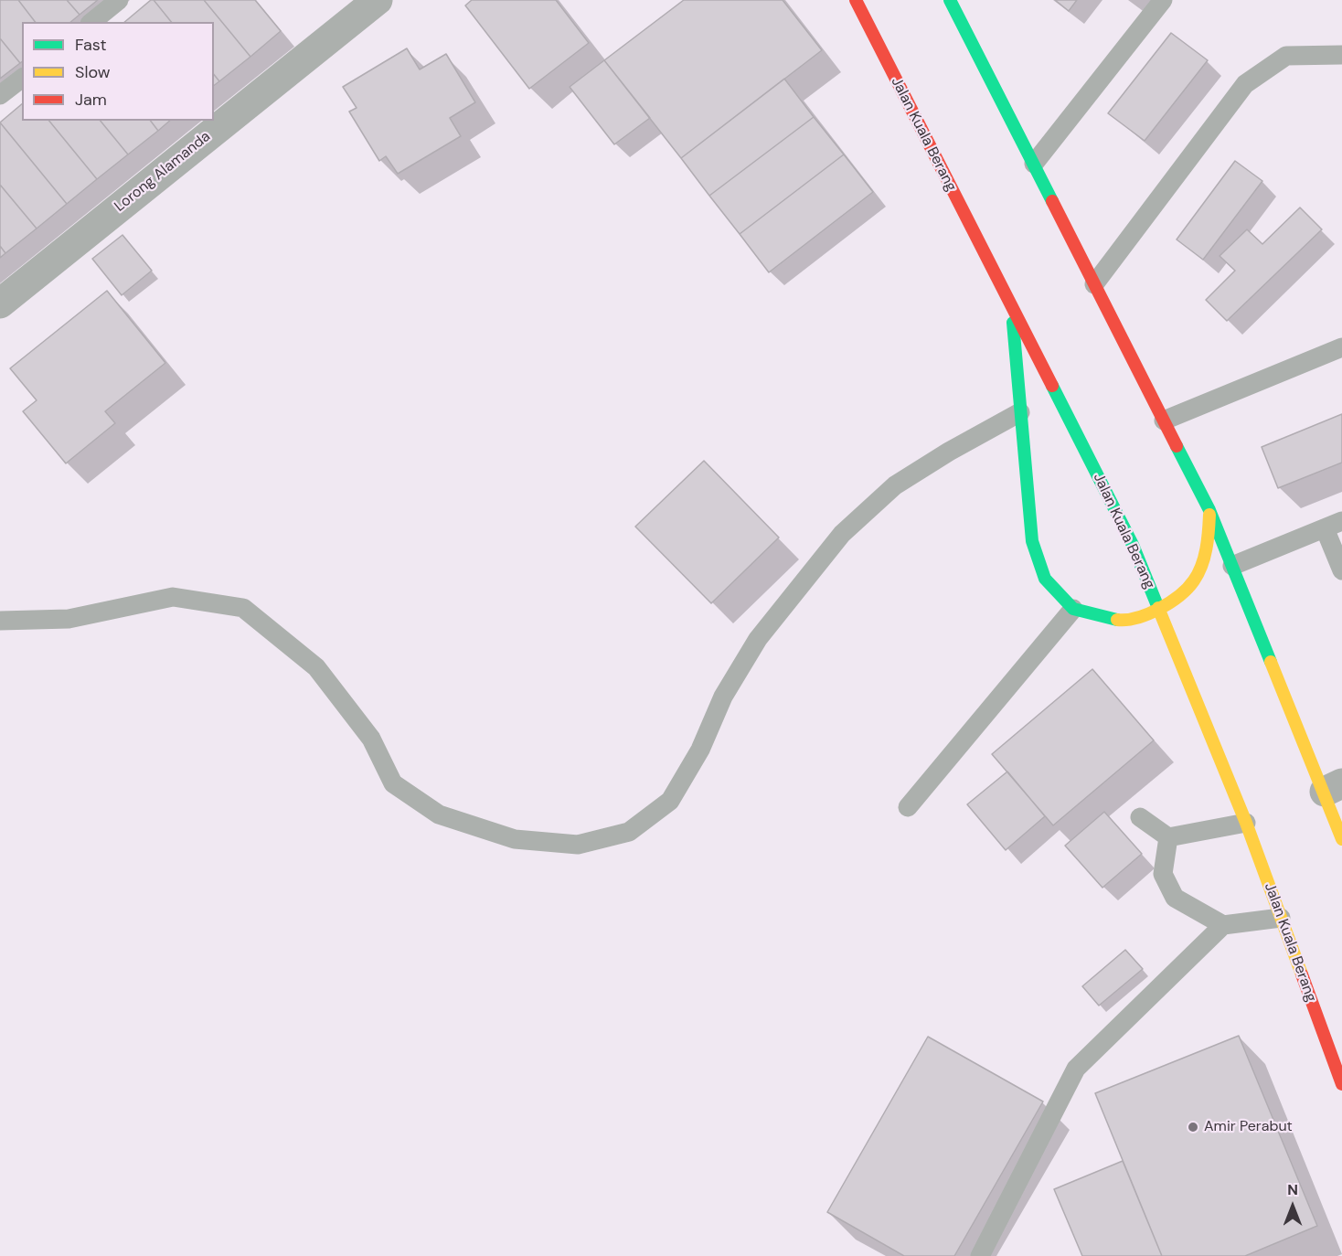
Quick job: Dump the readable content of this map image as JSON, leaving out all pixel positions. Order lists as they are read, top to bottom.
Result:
{
  "streets": {
    "highway": ["Jalan Kuala Berang"],
    "street": ["Lorong Alamanda"]
  },
  "places": ["Amir Perabut"],
  "legend": ["Fast", "Slow", "Jam"],
  "north": "top"
}
